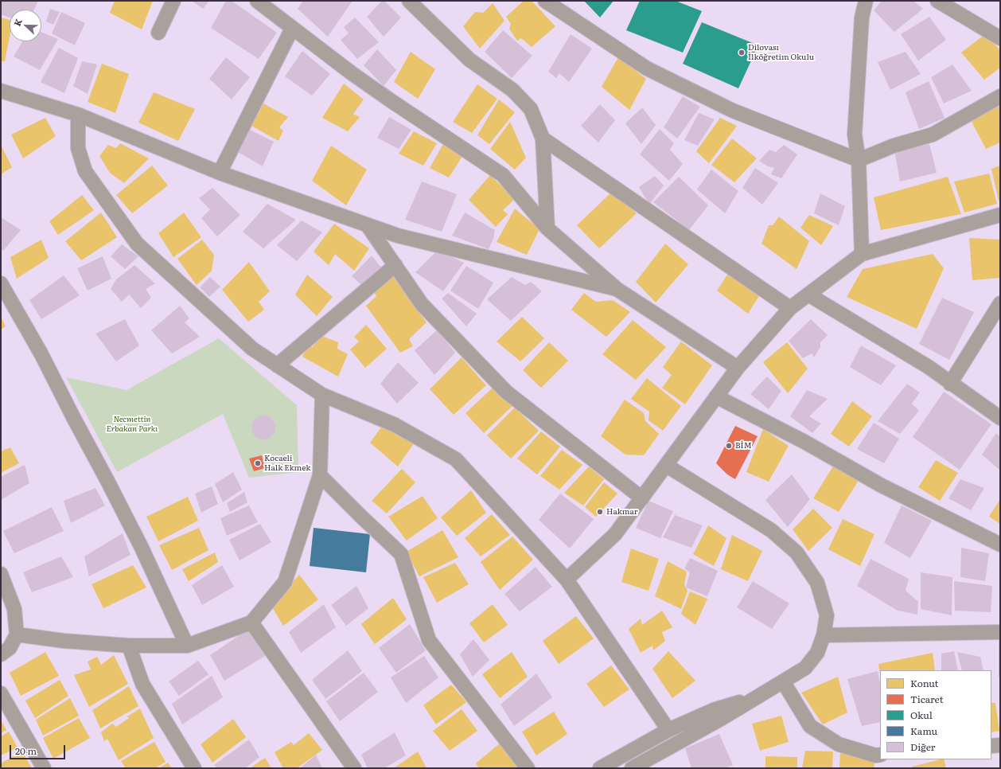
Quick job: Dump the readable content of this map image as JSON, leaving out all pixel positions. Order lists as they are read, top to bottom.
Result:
{
  "parks": ["Necmettin Erbakan Parkı"],
  "places": [
    "Dilovası İlköğretim Okulu",
    "BİM",
    "Kocaeli Halk Ekmek",
    "Hakmar"
  ],
  "legend": [
    "Konut",
    "Ticaret",
    "Okul",
    "Kamu",
    "Diğer"
  ],
  "scale_bar": "20 m",
  "north": "left"
}
